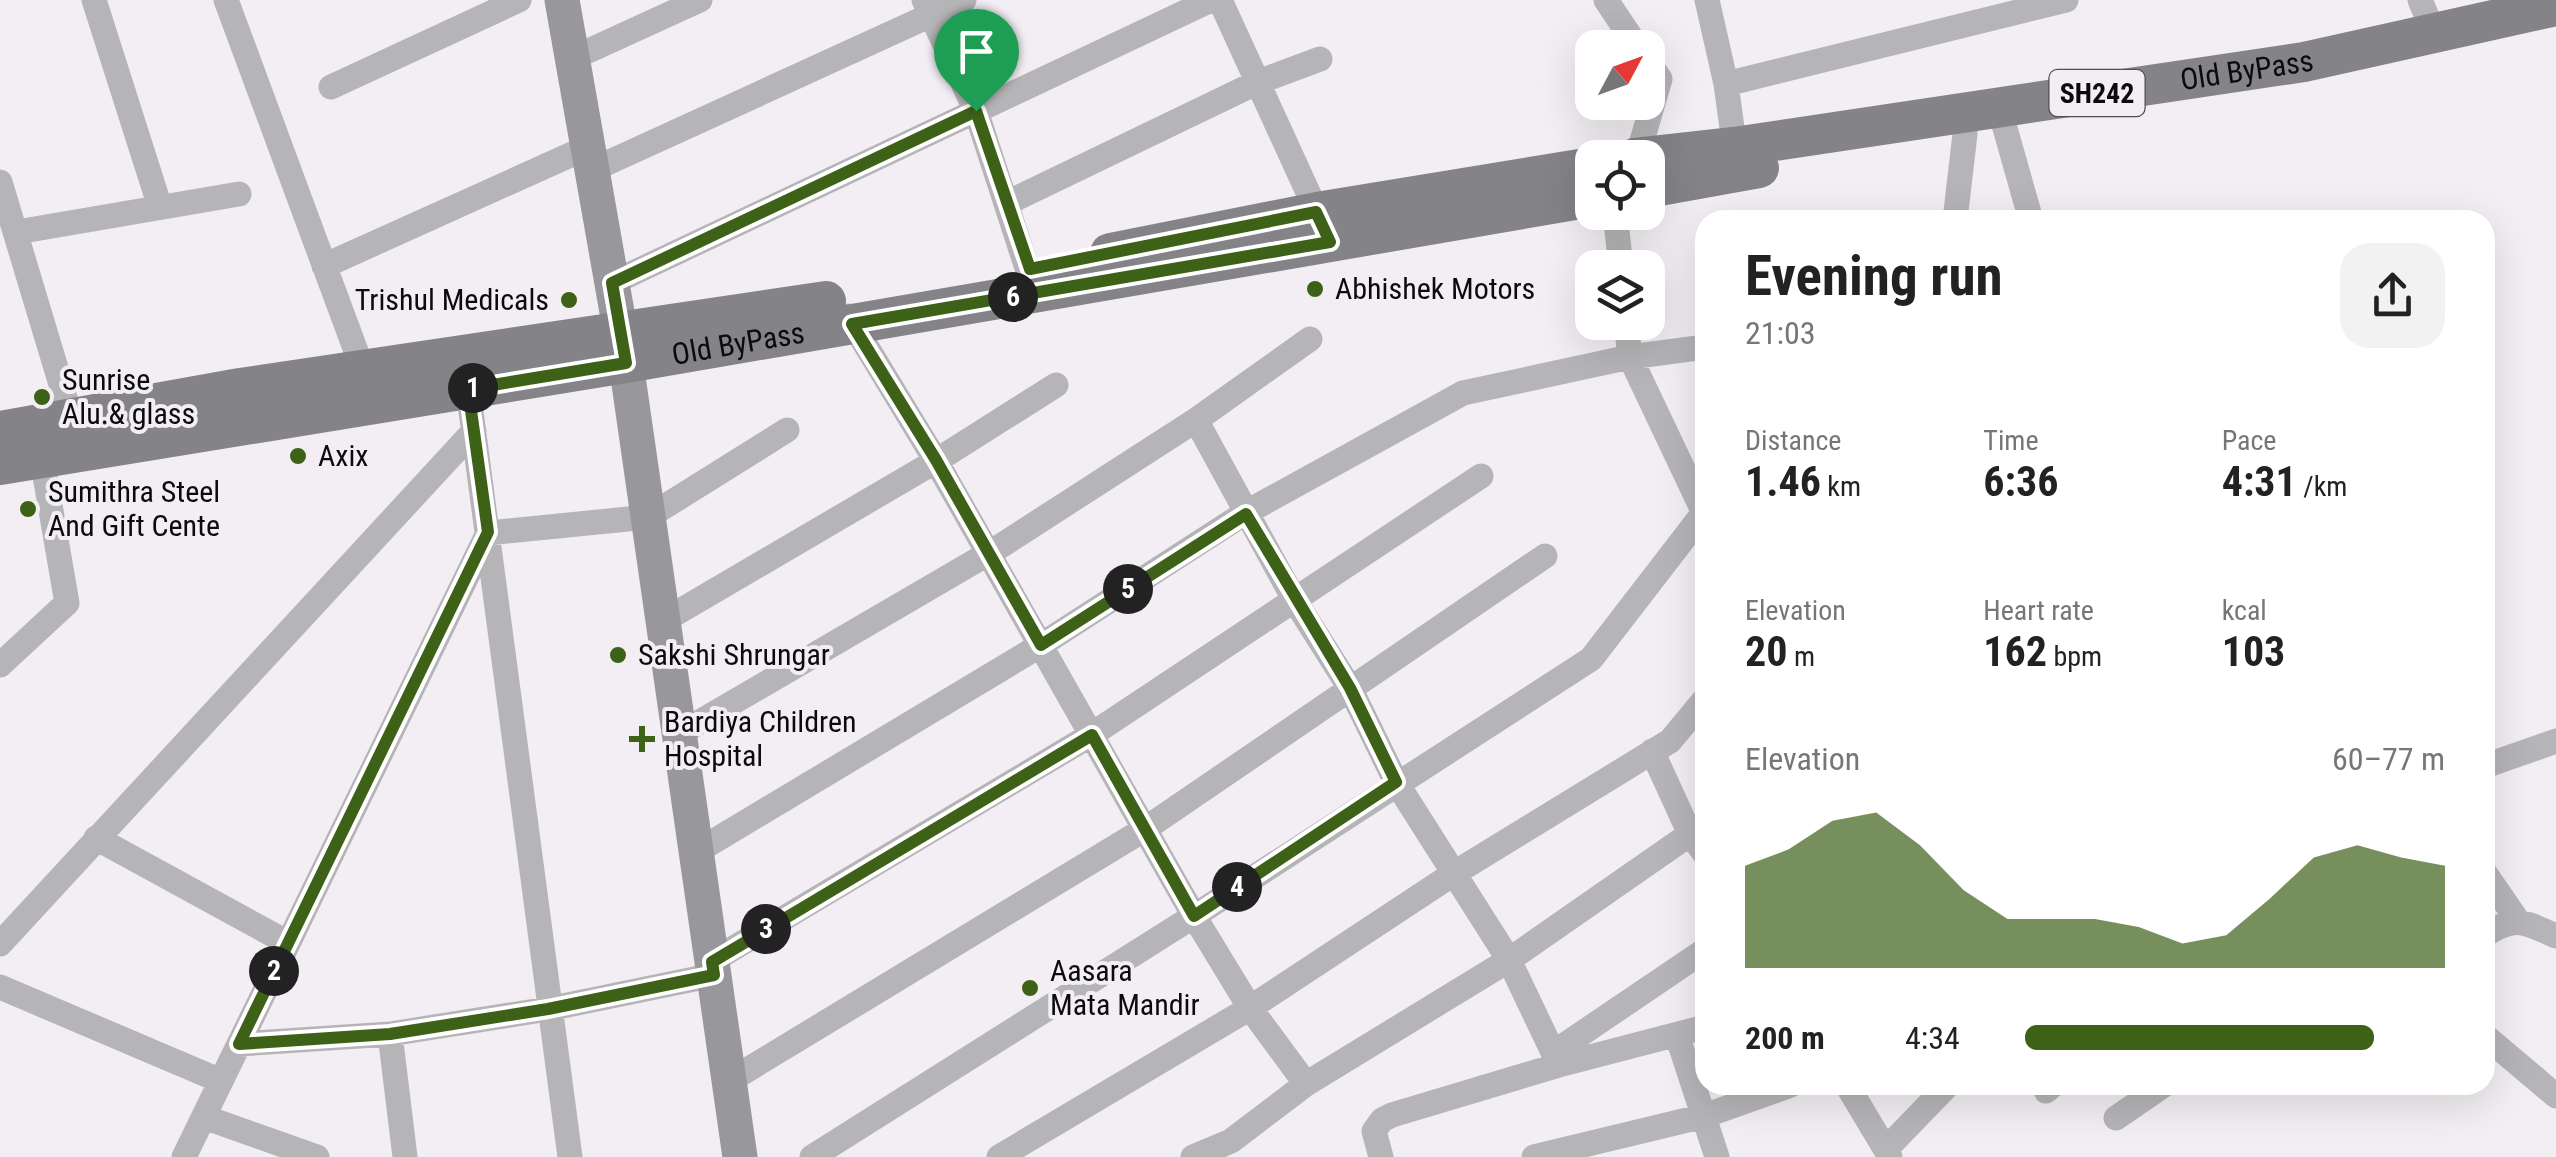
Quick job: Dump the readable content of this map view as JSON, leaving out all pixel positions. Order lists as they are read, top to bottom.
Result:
{
  "streets": {
    "main road": ["Old ByPass", "SH242"]
  },
  "places": {
    "other": [
      "Abhishek Motors",
      "Trishul Medicals",
      "Sunrise Alu.& glass",
      "Axix",
      "Sumithra Steel And Gift Cente",
      "Sakshi Shrungar",
      "Aasara Mata Mandir"
    ],
    "health": ["Bardiya Children Hospital"]
  },
  "north": "top right",
  "page": {
    "heading": ["Evening run", "21:03"],
    "pins": [
      "6",
      "1",
      "5",
      "4",
      "3",
      "2"
    ],
    "stats": [
      ["Distance", "1.46 km"],
      ["Time", "6:36"],
      ["Pace", "4:31 /km"],
      ["Elevation", "20 m"],
      ["Heart rate", "162 bpm"],
      ["kcal", "103"]
    ],
    "chart": ["Elevation", "60–77 m"],
    "list": [
      {
        "name": "200 m",
        "note": "4:34"
      }
    ]
  }
}
